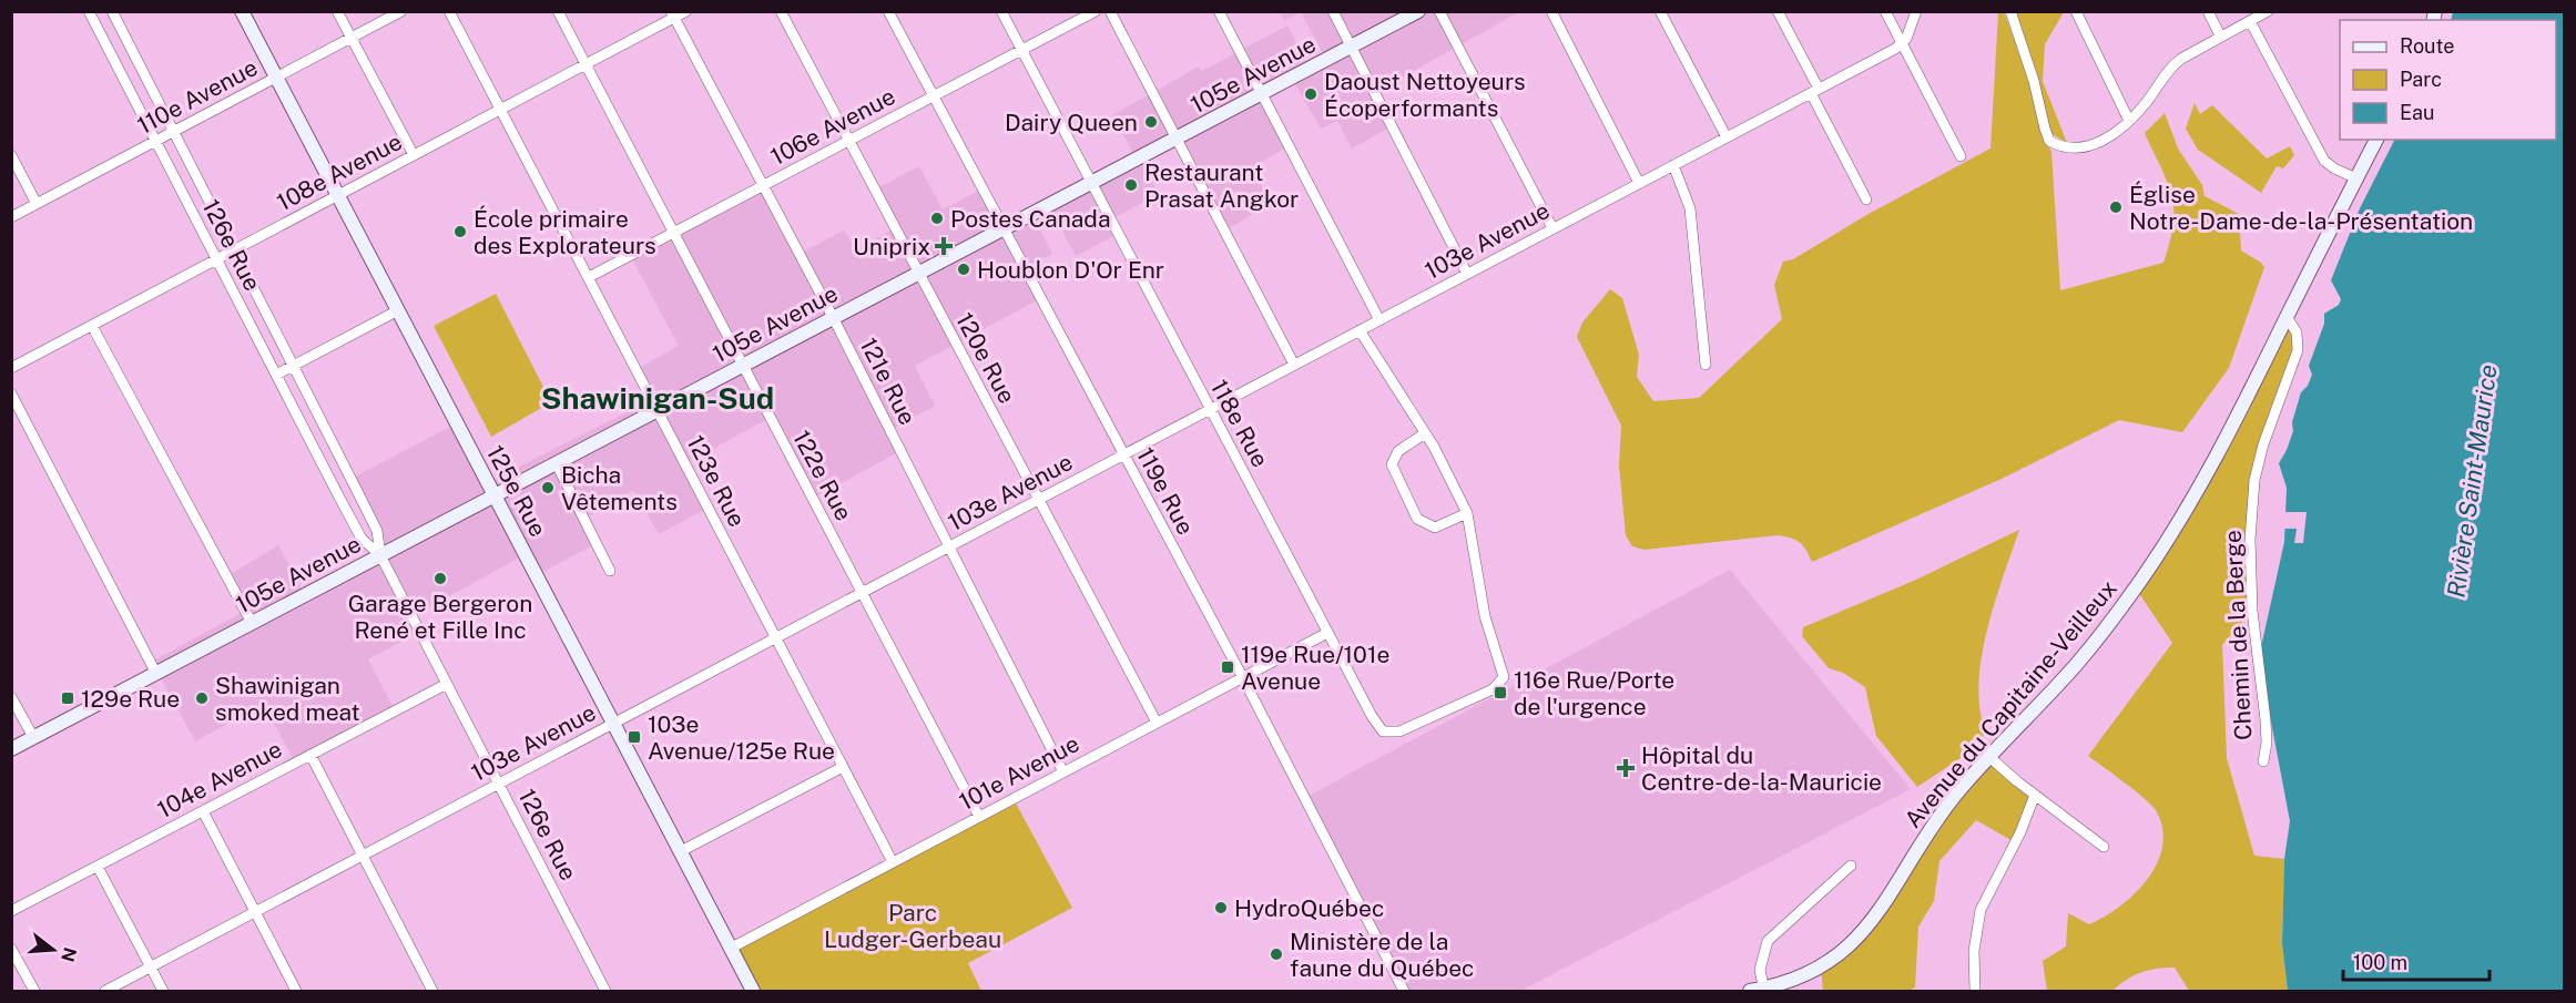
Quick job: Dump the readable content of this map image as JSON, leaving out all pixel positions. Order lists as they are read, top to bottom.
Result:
{
  "streets": {
    "street": [
      "105e Avenue",
      "110e Avenue",
      "106e Avenue",
      "108e Avenue",
      "103e Avenue",
      "126e Rue",
      "120e Rue",
      "121e Rue",
      "118e Rue",
      "122e Rue",
      "123e Rue",
      "125e Rue",
      "119e Rue",
      "Chemin de la Berge",
      "Avenue du Capitaine-Veilleux",
      "101e Avenue",
      "104e Avenue"
    ]
  },
  "crossings": [
    ["105e Avenue", "126e Rue"],
    ["105e Avenue", "120e Rue"],
    ["105e Avenue", "121e Rue"],
    ["105e Avenue", "118e Rue"],
    ["105e Avenue", "122e Rue"],
    ["105e Avenue", "123e Rue"],
    ["105e Avenue", "125e Rue"],
    ["105e Avenue", "119e Rue"],
    ["110e Avenue", "126e Rue"],
    ["110e Avenue", "125e Rue"],
    ["106e Avenue", "120e Rue"],
    ["106e Avenue", "121e Rue"],
    ["106e Avenue", "118e Rue"],
    ["106e Avenue", "122e Rue"],
    ["106e Avenue", "123e Rue"],
    ["106e Avenue", "119e Rue"],
    ["108e Avenue", "126e Rue"],
    ["108e Avenue", "121e Rue"],
    ["108e Avenue", "122e Rue"],
    ["108e Avenue", "123e Rue"],
    ["108e Avenue", "125e Rue"],
    ["103e Avenue", "126e Rue"],
    ["103e Avenue", "120e Rue"],
    ["103e Avenue", "121e Rue"],
    ["103e Avenue", "118e Rue"],
    ["103e Avenue", "122e Rue"],
    ["103e Avenue", "123e Rue"],
    ["103e Avenue", "125e Rue"],
    ["103e Avenue", "119e Rue"],
    ["126e Rue", "104e Avenue"],
    ["120e Rue", "101e Avenue"],
    ["121e Rue", "101e Avenue"],
    ["118e Rue", "101e Avenue"],
    ["122e Rue", "101e Avenue"],
    ["123e Rue", "101e Avenue"],
    ["125e Rue", "101e Avenue"],
    ["119e Rue", "101e Avenue"],
    ["Chemin de la Berge", "Avenue du Capitaine-Veilleux"]
  ],
  "districts": ["Shawinigan-Sud"],
  "water": ["Rivière Saint-Maurice"],
  "parks": ["Parc Ludger-Gerbeau"],
  "places": {
    "other": [
      "Daoust Nettoyeurs Écoperformants",
      "Dairy Queen",
      "Restaurant Prasat Angkor",
      "Église Notre-Dame-de-la-Présentation",
      "Postes Canada",
      "École primaire des Explorateurs",
      "Houblon D'Or Enr",
      "Bicha Vêtements",
      "Garage Bergeron René et Fille Inc",
      "Shawinigan smoked meat",
      "HydroQuébec",
      "Ministère de la faune du Québec"
    ],
    "health": ["Uniprix", "Hôpital du Centre-de-la-Mauricie"],
    "transit": [
      "119e Rue/101e Avenue",
      "116e Rue/Porte de l'urgence",
      "129e Rue",
      "103e Avenue/125e Rue"
    ]
  },
  "legend": ["Route", "Parc", "Eau"],
  "scale_bar": "100 m",
  "north": "right"
}
